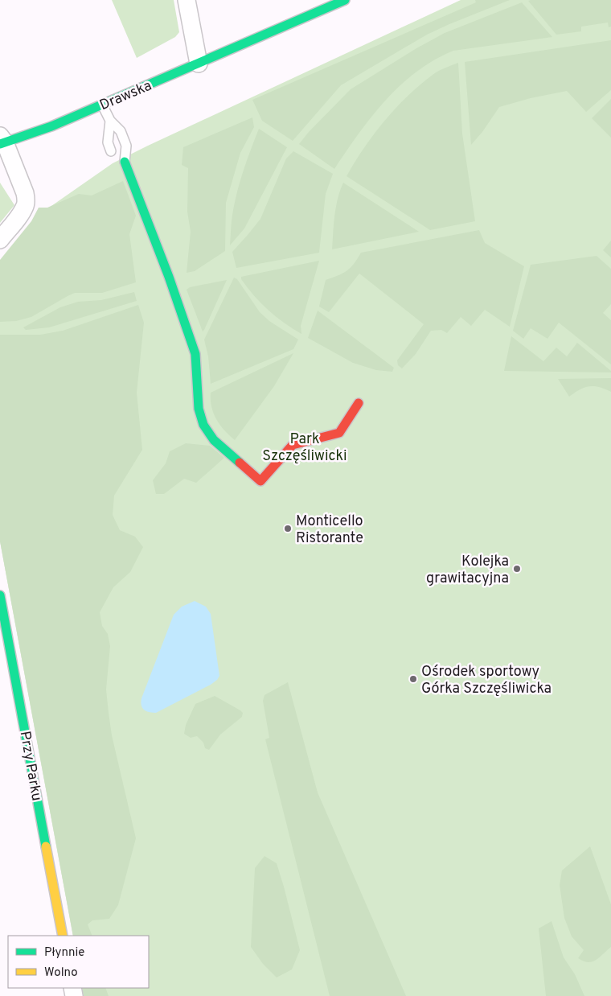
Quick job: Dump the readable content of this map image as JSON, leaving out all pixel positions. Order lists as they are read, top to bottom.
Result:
{
  "streets": {
    "street": ["Drawska", "Przy Parku"]
  },
  "parks": ["Park Szczęśliwicki"],
  "places": ["Monticello Ristorante", "Kolejka grawitacyjna", "Ośrodek sportowy Górka Szczęśliwicka"],
  "legend": ["Płynnie", "Wolno"]
}
